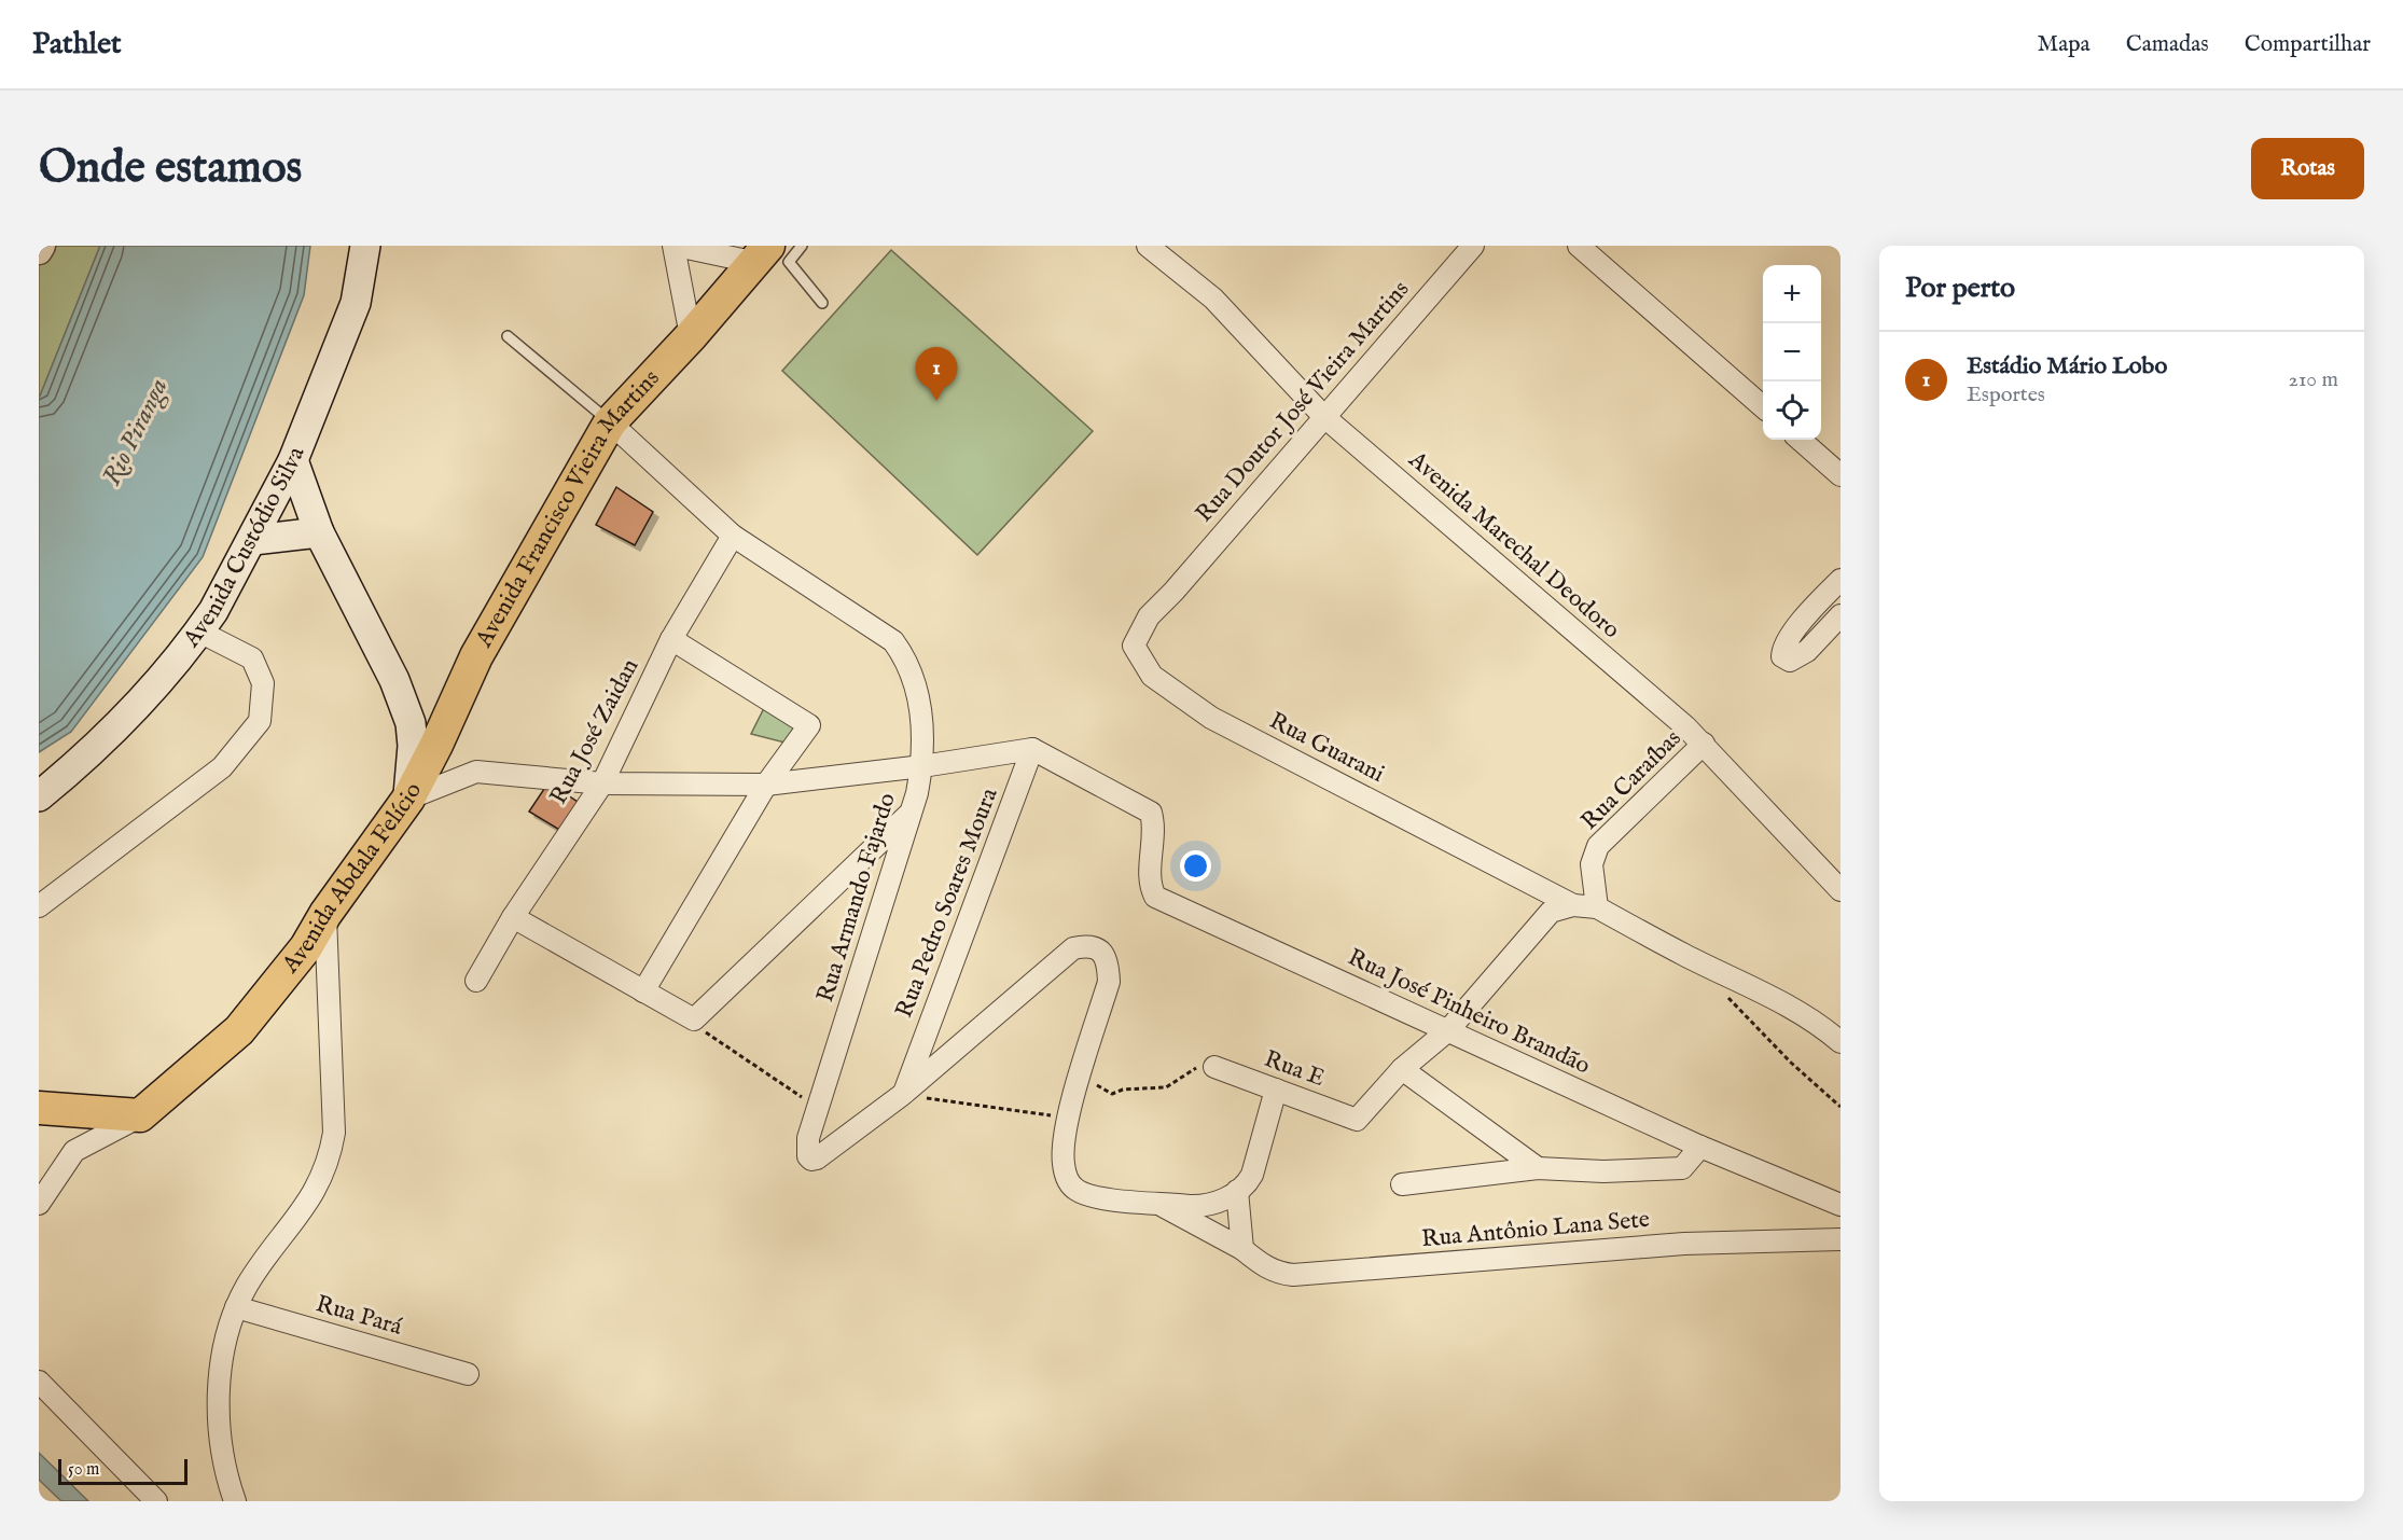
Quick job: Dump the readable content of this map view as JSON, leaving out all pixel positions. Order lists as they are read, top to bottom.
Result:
{
  "streets": {
    "main road": ["Avenida Francisco Vieira Martins", "Avenida Custódio Silva", "Avenida Abdala Felício"],
    "street": [
      "Rua Doutor José Vieira Martins",
      "Avenida Marechal Deodoro",
      "Rua José Zaidan",
      "Rua Guarani",
      "Rua Caraíbas",
      "Rua Armando Fajardo",
      "Rua Pedro Soares Moura",
      "Rua José Pinheiro Brandão",
      "Rua E",
      "Rua Antônio Lana Sete",
      "Rua Pará"
    ]
  },
  "crossings": [
    ["Rua Doutor José Vieira Martins", "Avenida Marechal Deodoro"],
    ["Rua Doutor José Vieira Martins", "Rua Guarani"],
    ["Avenida Francisco Vieira Martins", "Avenida Abdala Felício"],
    ["Avenida Francisco Vieira Martins", "Rua Armando Fajardo"],
    ["Avenida Custódio Silva", "Avenida Abdala Felício"],
    ["Avenida Marechal Deodoro", "Rua Caraíbas"],
    ["Rua José Zaidan", "Rua Armando Fajardo"],
    ["Rua Armando Fajardo", "Rua Pedro Soares Moura"],
    ["Rua Pedro Soares Moura", "Rua José Pinheiro Brandão"]
  ],
  "water": ["Rio Piranga"],
  "scale_bar": "50 m",
  "page": {
    "header": "Pathlet",
    "nav": ["Mapa", "Camadas", "Compartilhar"],
    "buttons": "Rotas",
    "title": "Onde estamos",
    "heading": "Por perto",
    "map_buttons": ["+", "−"],
    "list": [
      {
        "mark": "1",
        "name": "Estádio Mário Lobo",
        "note": "Esportes",
        "value": "210 m"
      }
    ],
    "pins": "1",
    "scale": "50 m"
  }
}
